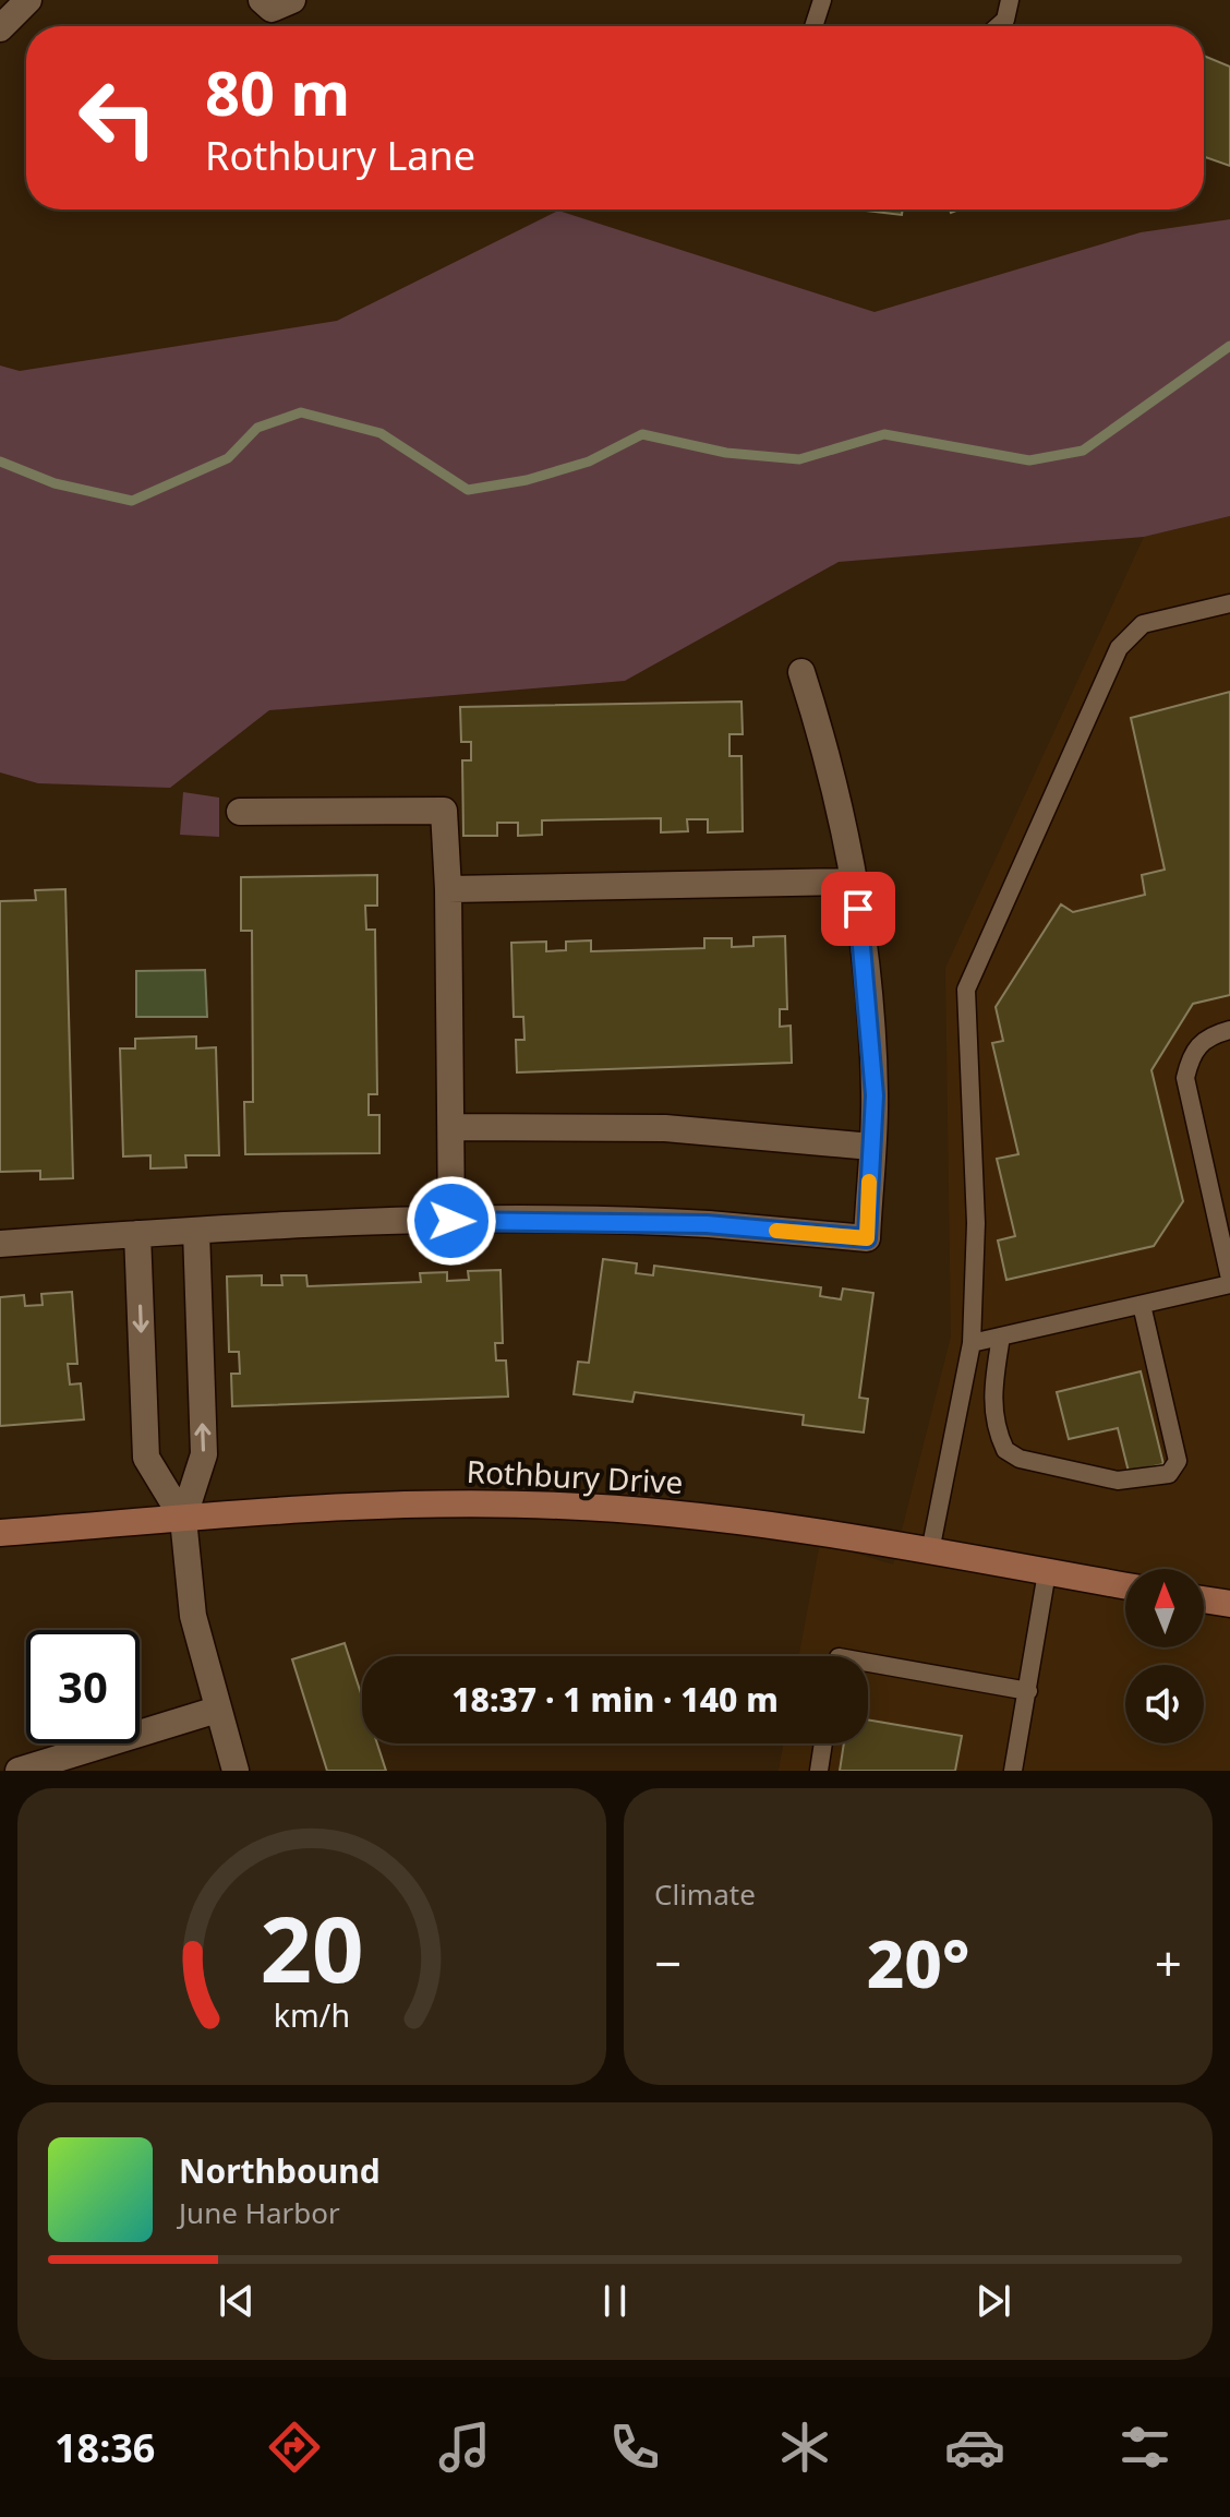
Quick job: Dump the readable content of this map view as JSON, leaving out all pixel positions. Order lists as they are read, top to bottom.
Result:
{
  "streets": {
    "street": ["Rothbury Drive"]
  },
  "north": "top",
  "page": {
    "turn": ["80 m", "Rothbury Lane"],
    "limit": "30",
    "trip": "18:37 · 1 min · 140 m",
    "tile": "Climate",
    "heat": ["−", "20°", "+"],
    "song": ["Northbound", "June Harbor"],
    "tabs": "18:36",
    "gauge": ["20", "km/h"]
  }
}
